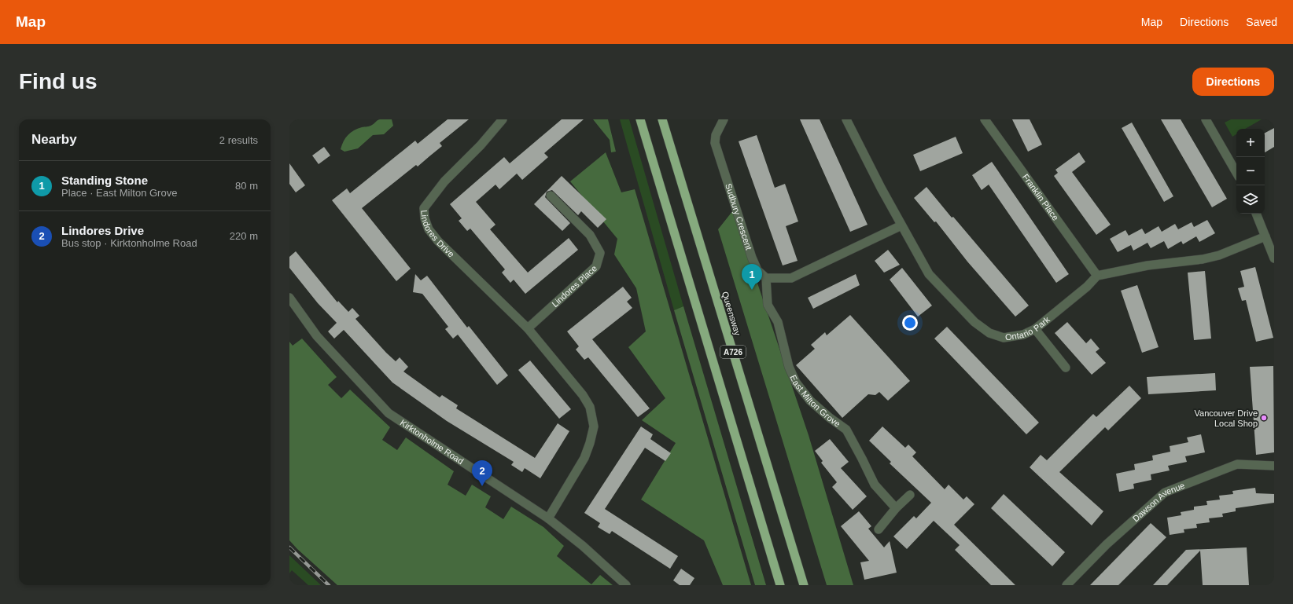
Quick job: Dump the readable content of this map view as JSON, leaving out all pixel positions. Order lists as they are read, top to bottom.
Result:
{
  "streets": {
    "highway": ["Queensway", "A726"],
    "street": [
      "Franklin Place",
      "Sudbury Crescent",
      "Lindores Drive",
      "Lindores Place",
      "Ontario Park",
      "East Milton Grove",
      "Kirktonholme Road",
      "Dawson Avenue"
    ]
  },
  "crossings": [
    ["Franklin Place", "Ontario Park"],
    ["Sudbury Crescent", "East Milton Grove"],
    ["Lindores Drive", "Lindores Place"],
    ["Lindores Drive", "Kirktonholme Road"]
  ],
  "places": ["Vancouver Drive Local Shop"],
  "page": {
    "header": "Map",
    "nav": ["Map", "Directions", "Saved"],
    "buttons": "Directions",
    "title": "Find us",
    "heading": ["Nearby", "2 results"],
    "map_buttons": ["+", "−"],
    "list": [
      {
        "mark": "1",
        "name": "Standing Stone",
        "note": "Place · East Milton Grove",
        "value": "80 m"
      },
      {
        "mark": "2",
        "name": "Lindores Drive",
        "note": "Bus stop · Kirktonholme Road",
        "value": "220 m"
      }
    ],
    "pins": ["1", "2"]
  }
}
